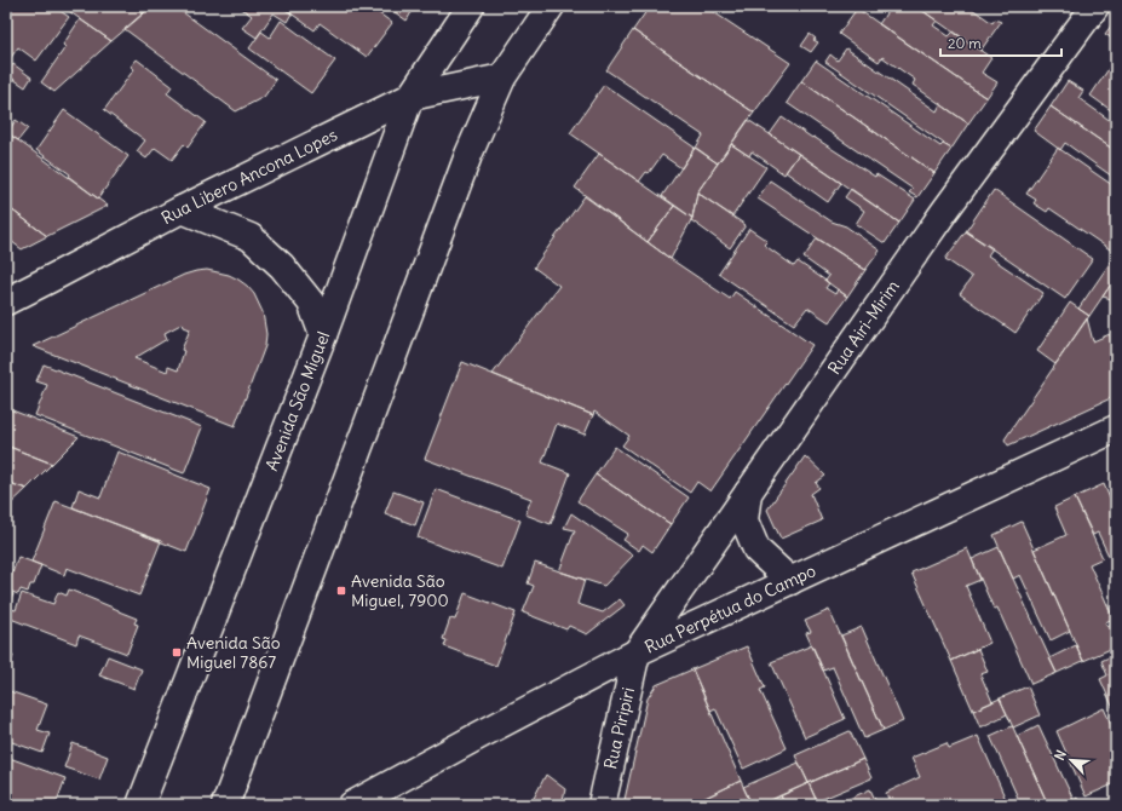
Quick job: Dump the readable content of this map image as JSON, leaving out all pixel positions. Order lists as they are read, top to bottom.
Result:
{
  "streets": {
    "street": [
      "Rua Libero Ancona Lopes",
      "Rua Airi-Mirim",
      "Avenida São Miguel",
      "Rua Perpétua do Campo",
      "Rua Piripiri"
    ]
  },
  "crossings": [
    ["Rua Libero Ancona Lopes", "Avenida São Miguel"],
    ["Rua Airi-Mirim", "Rua Perpétua do Campo"],
    ["Rua Airi-Mirim", "Rua Piripiri"],
    ["Rua Perpétua do Campo", "Rua Piripiri"]
  ],
  "places": {
    "transit": ["Avenida São Miguel, 7900", "Avenida São Miguel 7867"]
  },
  "scale_bar": "20 m",
  "north": "top left"
}
